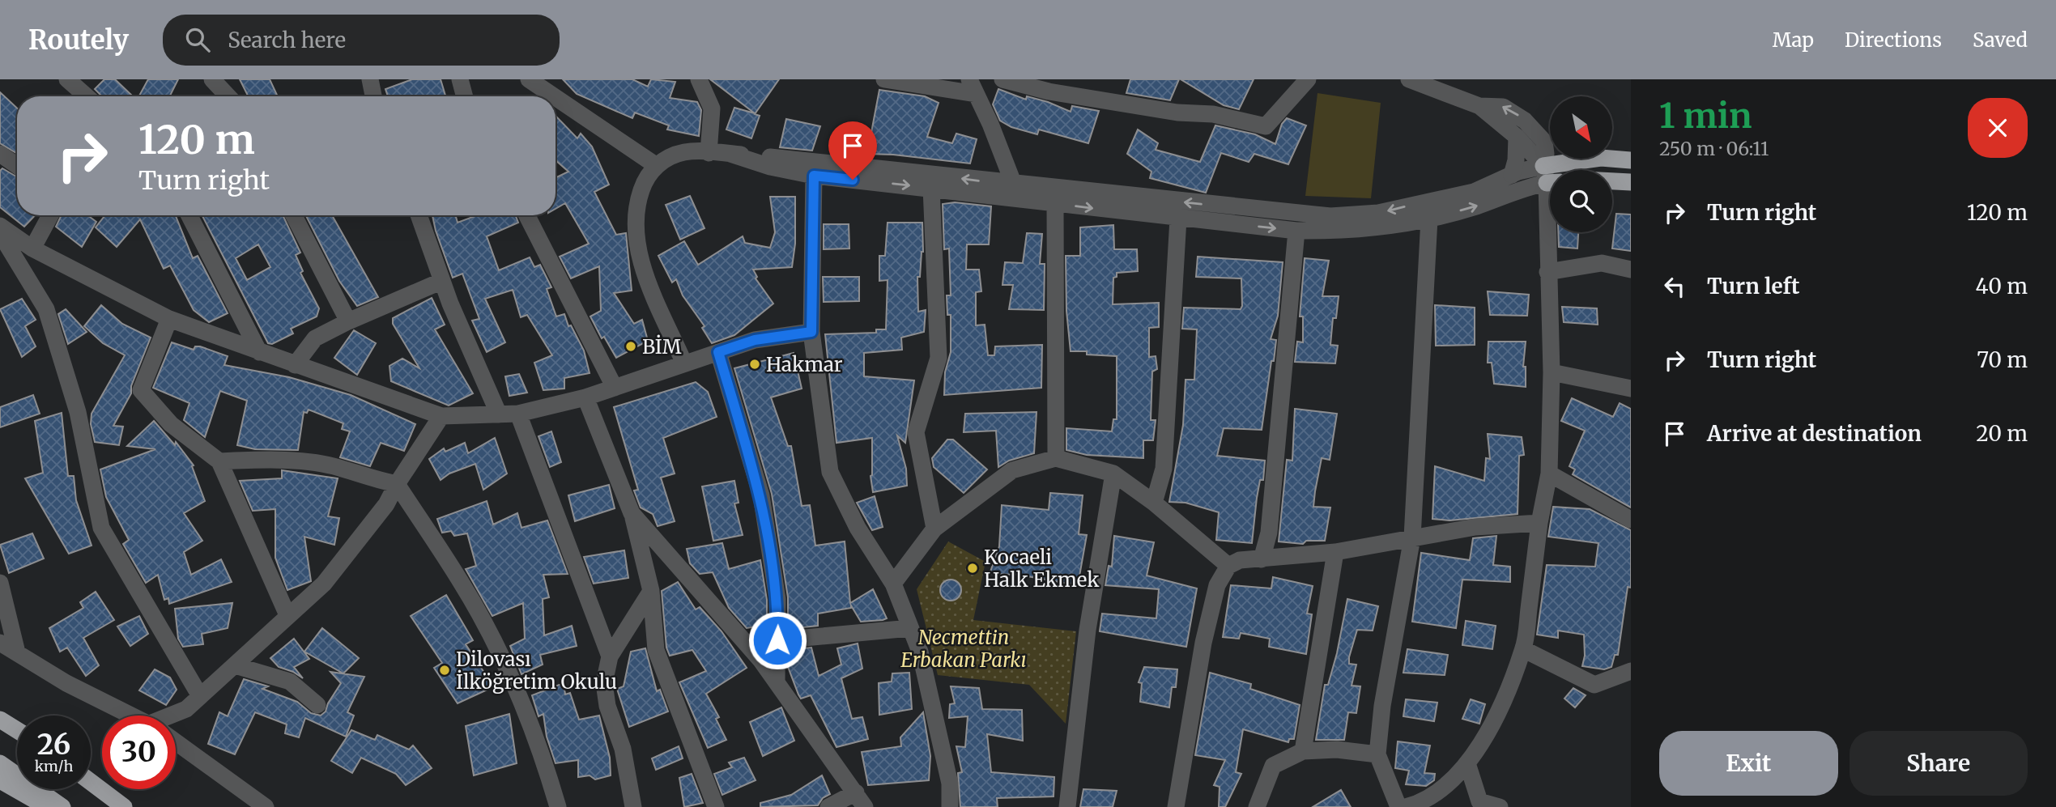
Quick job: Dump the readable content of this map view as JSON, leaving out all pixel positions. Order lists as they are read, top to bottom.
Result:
{
  "parks": ["Necmettin Erbakan Parkı"],
  "places": [
    "BİM",
    "Hakmar",
    "Kocaeli Halk Ekmek",
    "Dilovası İlköğretim Okulu"
  ],
  "north": "bottom right",
  "page": {
    "header": "Routely",
    "search": "Search here",
    "nav": ["Map", "Directions", "Saved"],
    "heading": ["1 min", "250 m · 06:11"],
    "turn": ["120 m", "Turn right"],
    "list": [
      {
        "name": "Turn right",
        "value": "120 m"
      },
      {
        "name": "Turn left",
        "value": "40 m"
      },
      {
        "name": "Turn right",
        "value": "70 m"
      },
      {
        "name": "Arrive at destination",
        "value": "20 m"
      }
    ],
    "speed": "26 km/h",
    "limit": "30",
    "buttons": ["Exit", "Share"]
  }
}
